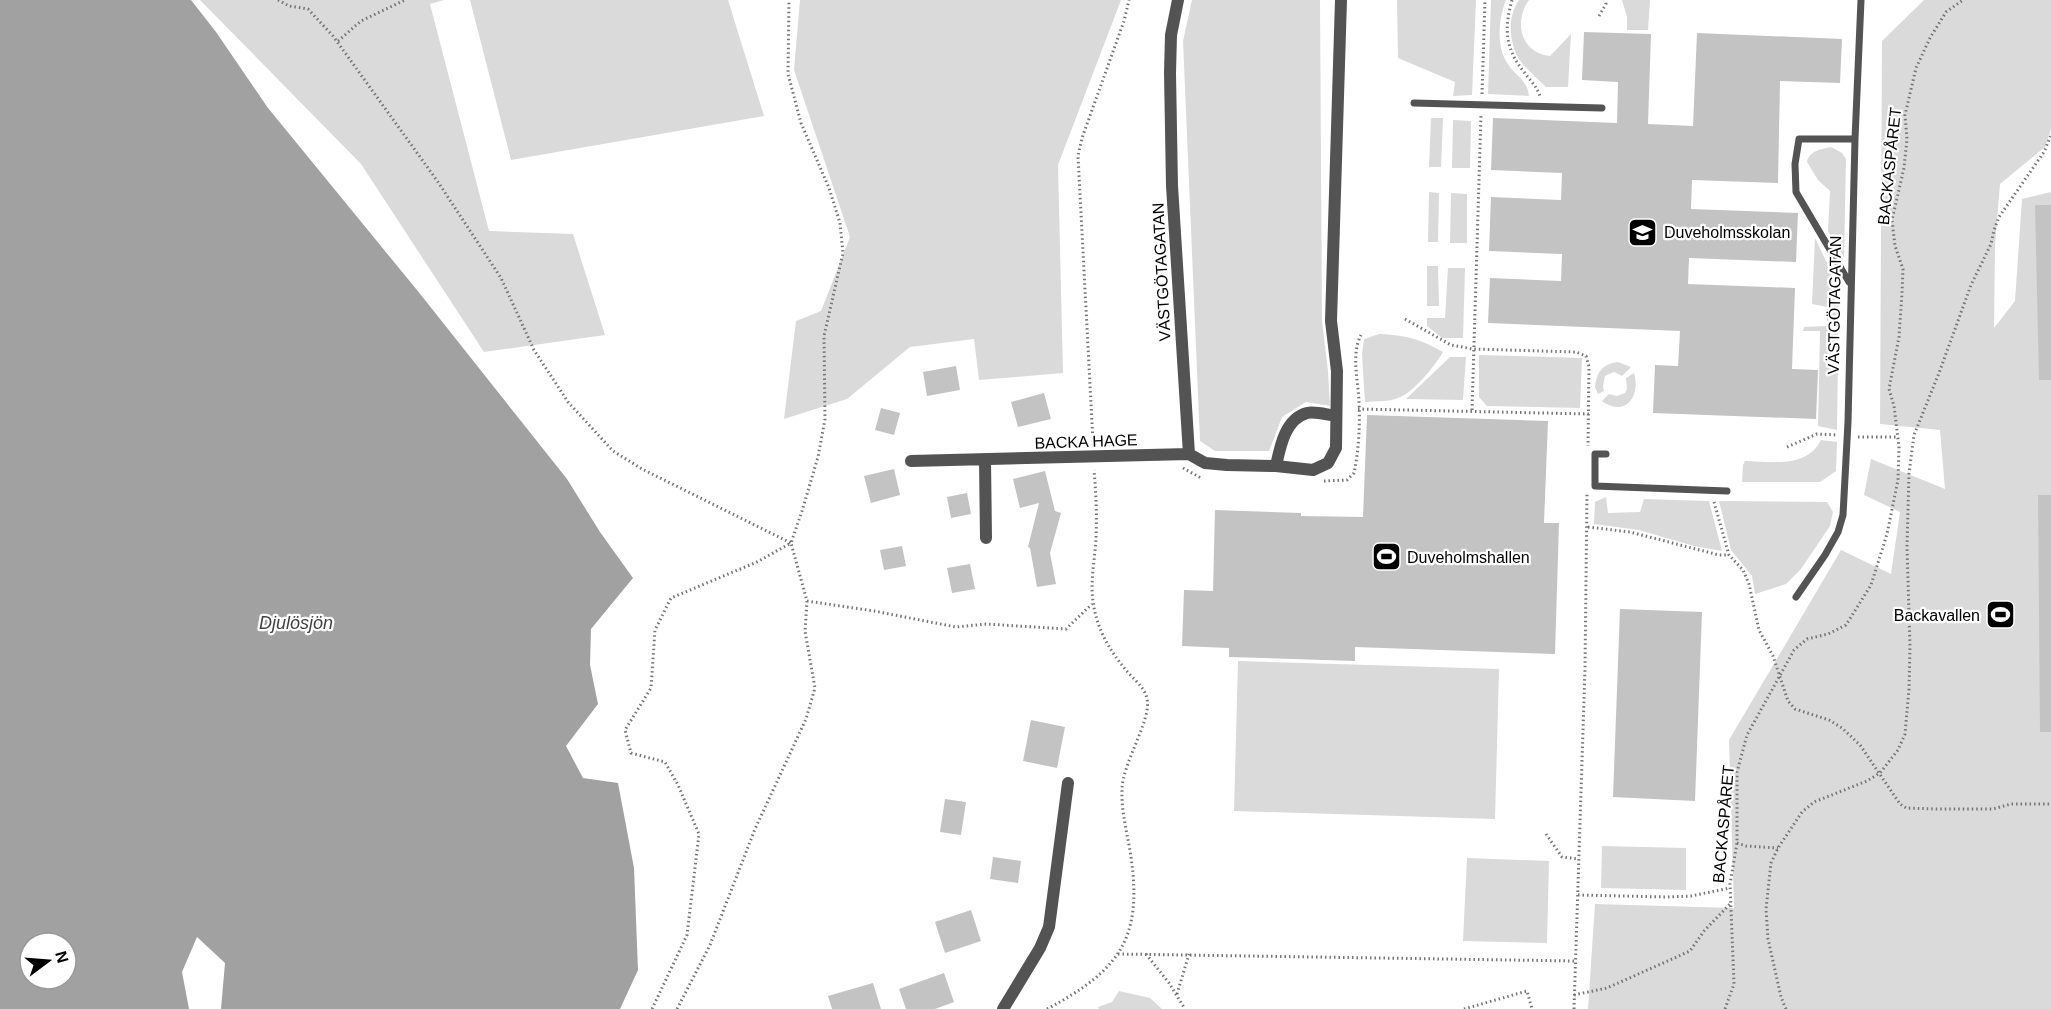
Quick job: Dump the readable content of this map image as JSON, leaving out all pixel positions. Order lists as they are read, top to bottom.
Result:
{
  "streets": {
    "street": ["VÄSTGÖTAGATAN", "BACKA HAGE"],
    "path": ["BACKASPÅRET"]
  },
  "crossings": [
    ["VÄSTGÖTAGATAN", "BACKA HAGE"]
  ],
  "water": ["Djulösjön"],
  "places": {
    "school or university": ["Duveholmsskolan"],
    "sports": ["Duveholmshallen", "Backavallen"]
  },
  "north": "right"
}
